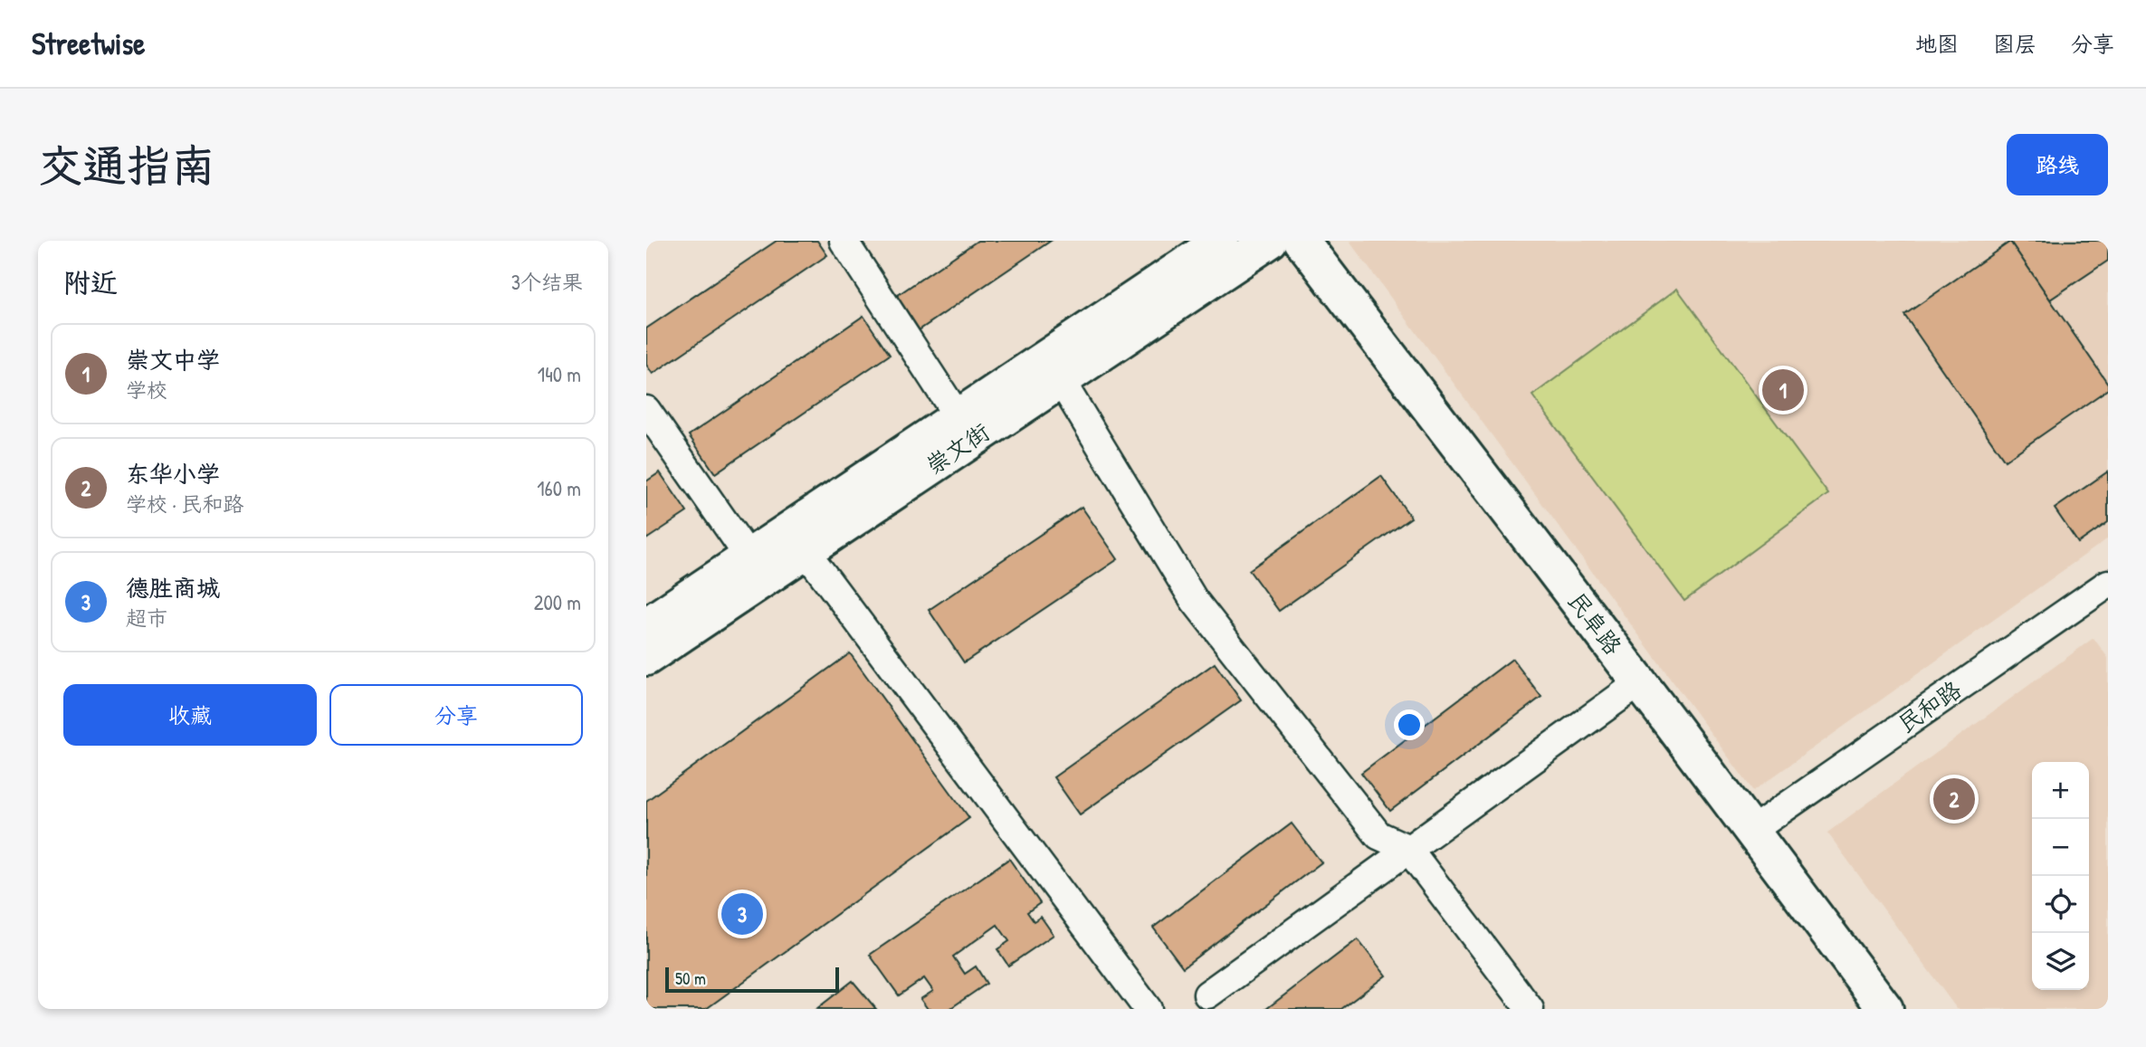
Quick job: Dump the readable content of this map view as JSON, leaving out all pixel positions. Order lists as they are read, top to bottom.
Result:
{
  "streets": {
    "street": ["崇文街", "民阜路", "民和路"]
  },
  "crossings": [
    ["民阜路", "民和路"]
  ],
  "scale_bar": "50 m",
  "page": {
    "header": "Streetwise",
    "nav": ["地图", "图层", "分享"],
    "buttons": [
      "路线",
      ["收藏", "分享"]
    ],
    "title": "交通指南",
    "heading": ["附近", "3个结果"],
    "list": [
      {
        "mark": "1",
        "name": "崇文中学",
        "note": "学校",
        "value": "140 m"
      },
      {
        "mark": "2",
        "name": "东华小学",
        "note": "学校 · 民和路",
        "value": "160 m"
      },
      {
        "mark": "3",
        "name": "德胜商城",
        "note": "超市",
        "value": "200 m"
      }
    ],
    "pins": ["1", "2", "3"],
    "map_buttons": ["+", "−"],
    "scale": "50 m"
  }
}
